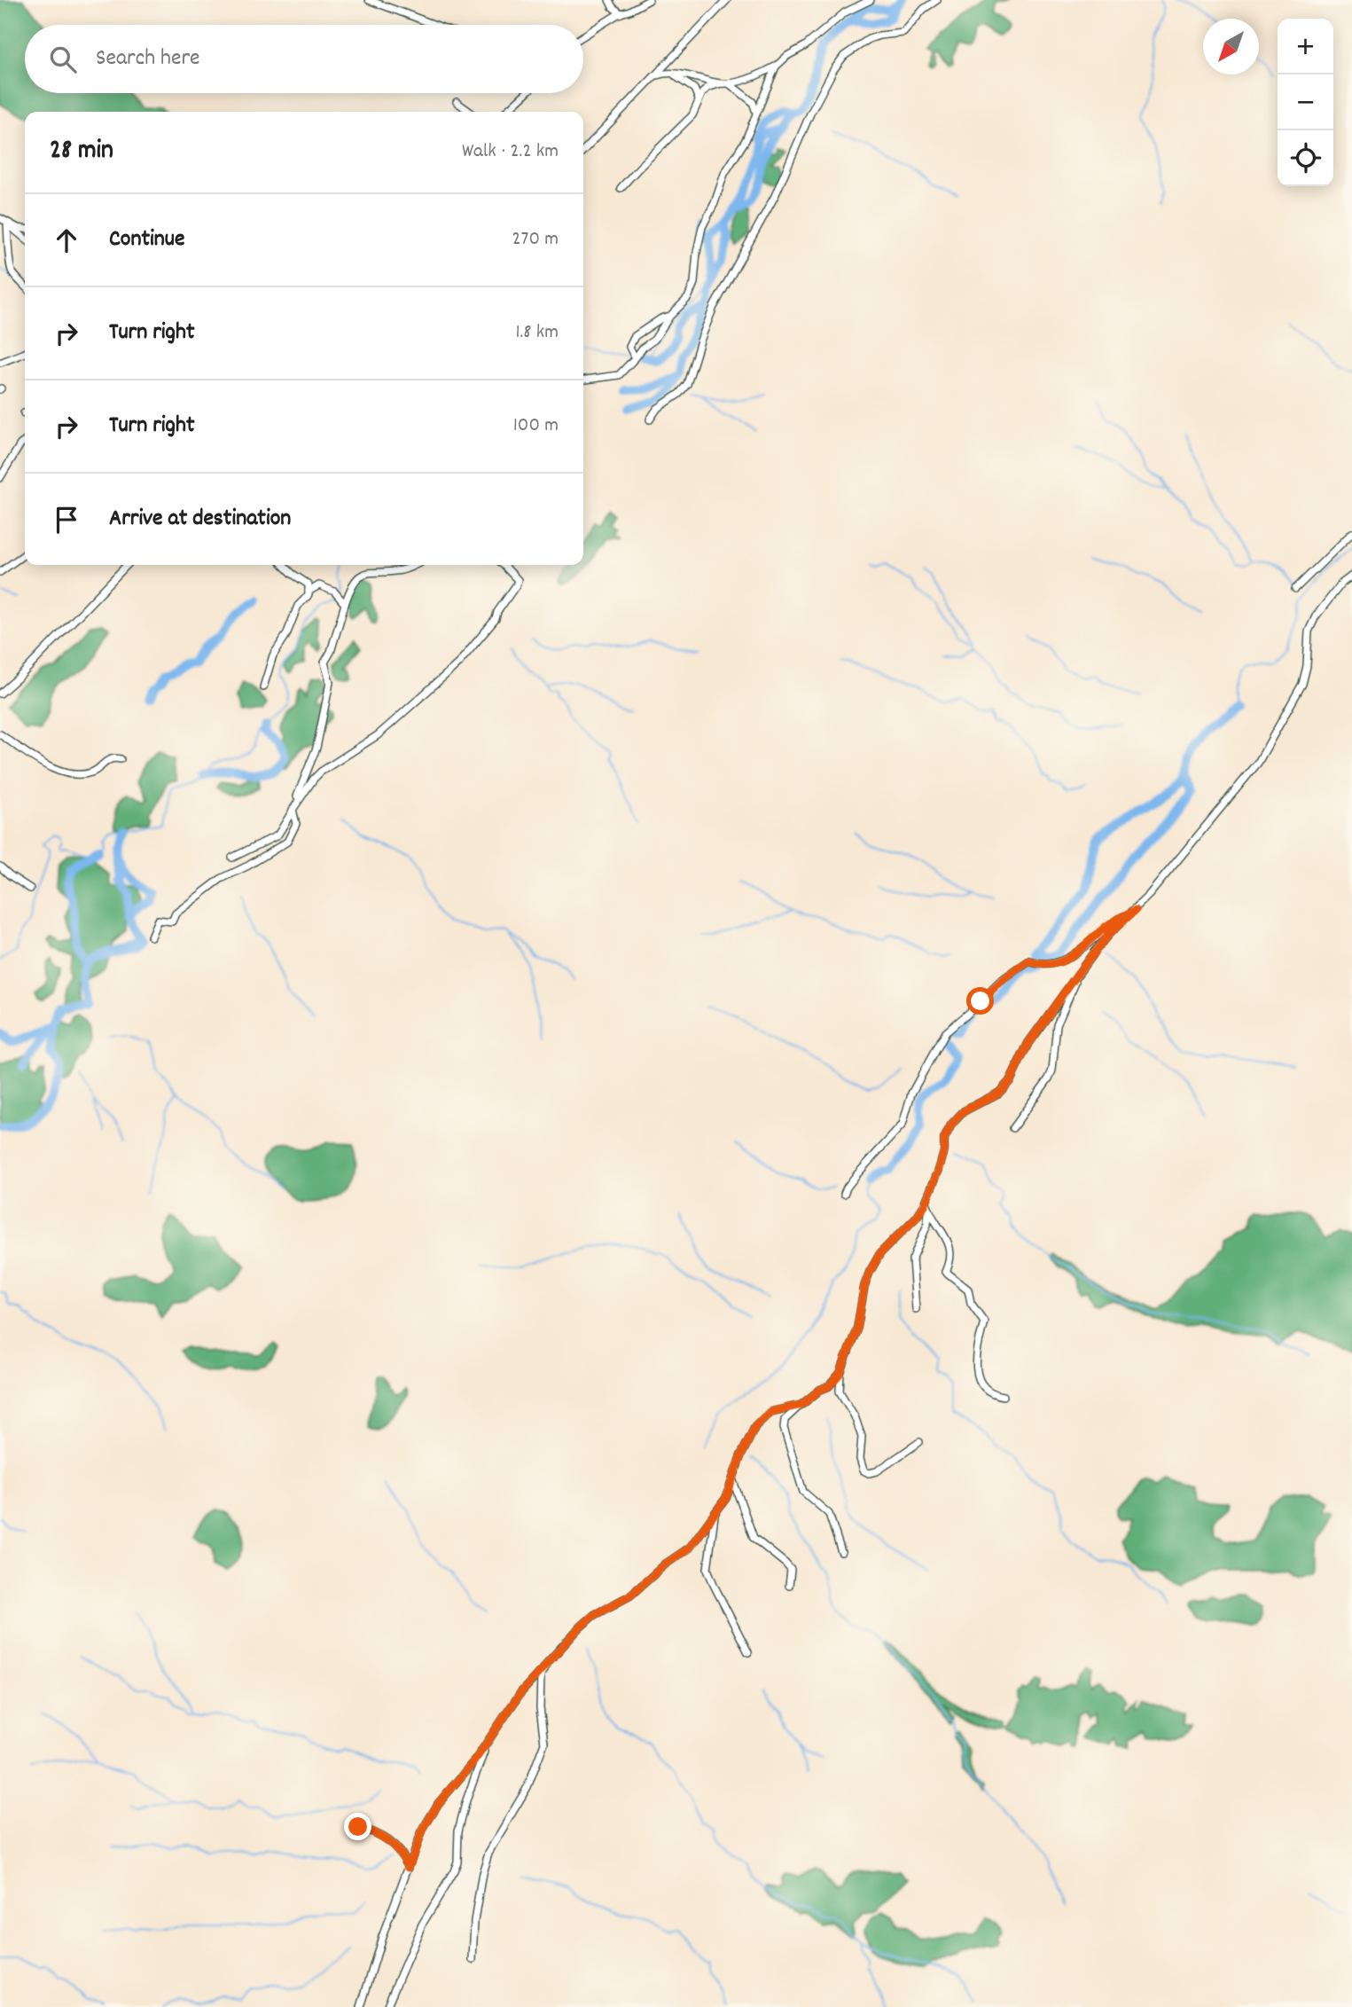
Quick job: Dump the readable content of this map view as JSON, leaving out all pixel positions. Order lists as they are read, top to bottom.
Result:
{
  "north": "bottom left",
  "page": {
    "map_buttons": ["+", "−"],
    "search": "Search here",
    "heading": ["28 min", "Walk · 2.2 km"],
    "list": [
      ["Continue", "270 m"],
      ["Turn right", "1.8 km"],
      ["Turn right", "100 m"],
      "Arrive at destination"
    ]
  }
}
